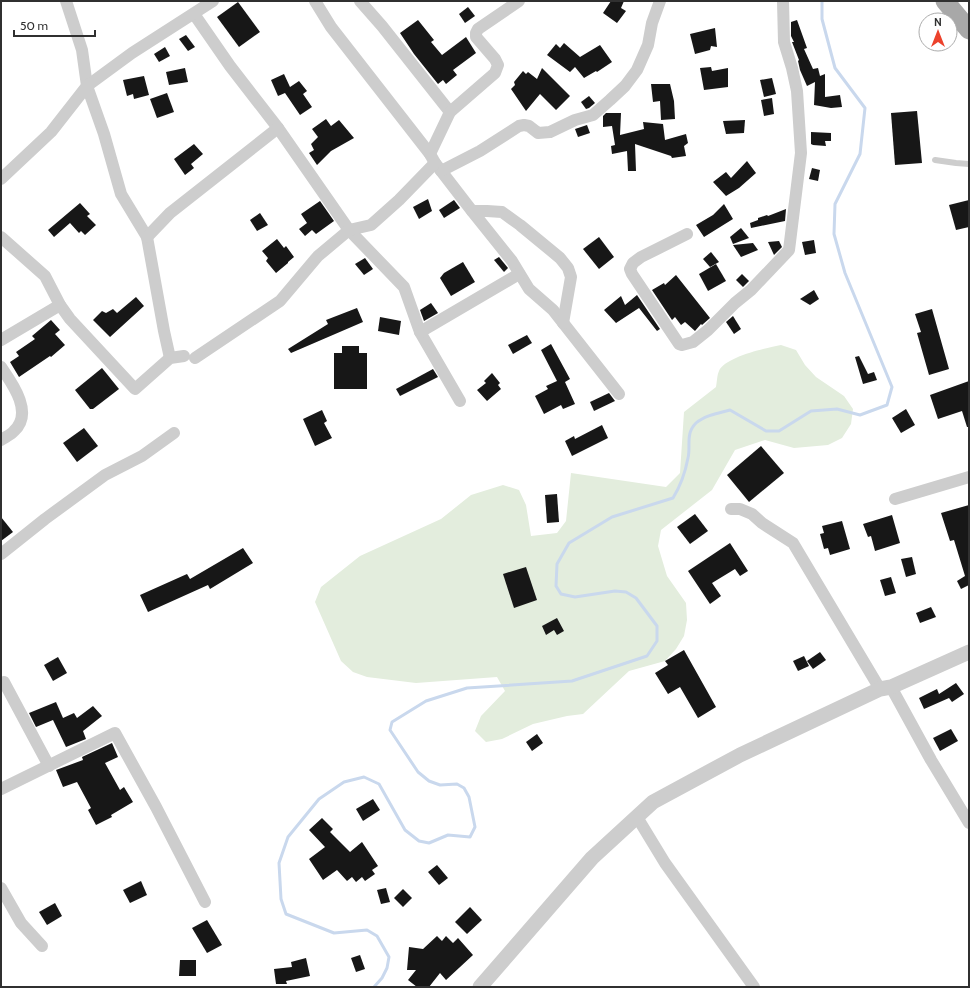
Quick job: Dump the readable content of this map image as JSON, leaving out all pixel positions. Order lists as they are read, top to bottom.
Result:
{
  "scale_bar": "50 m",
  "north": "top"
}
